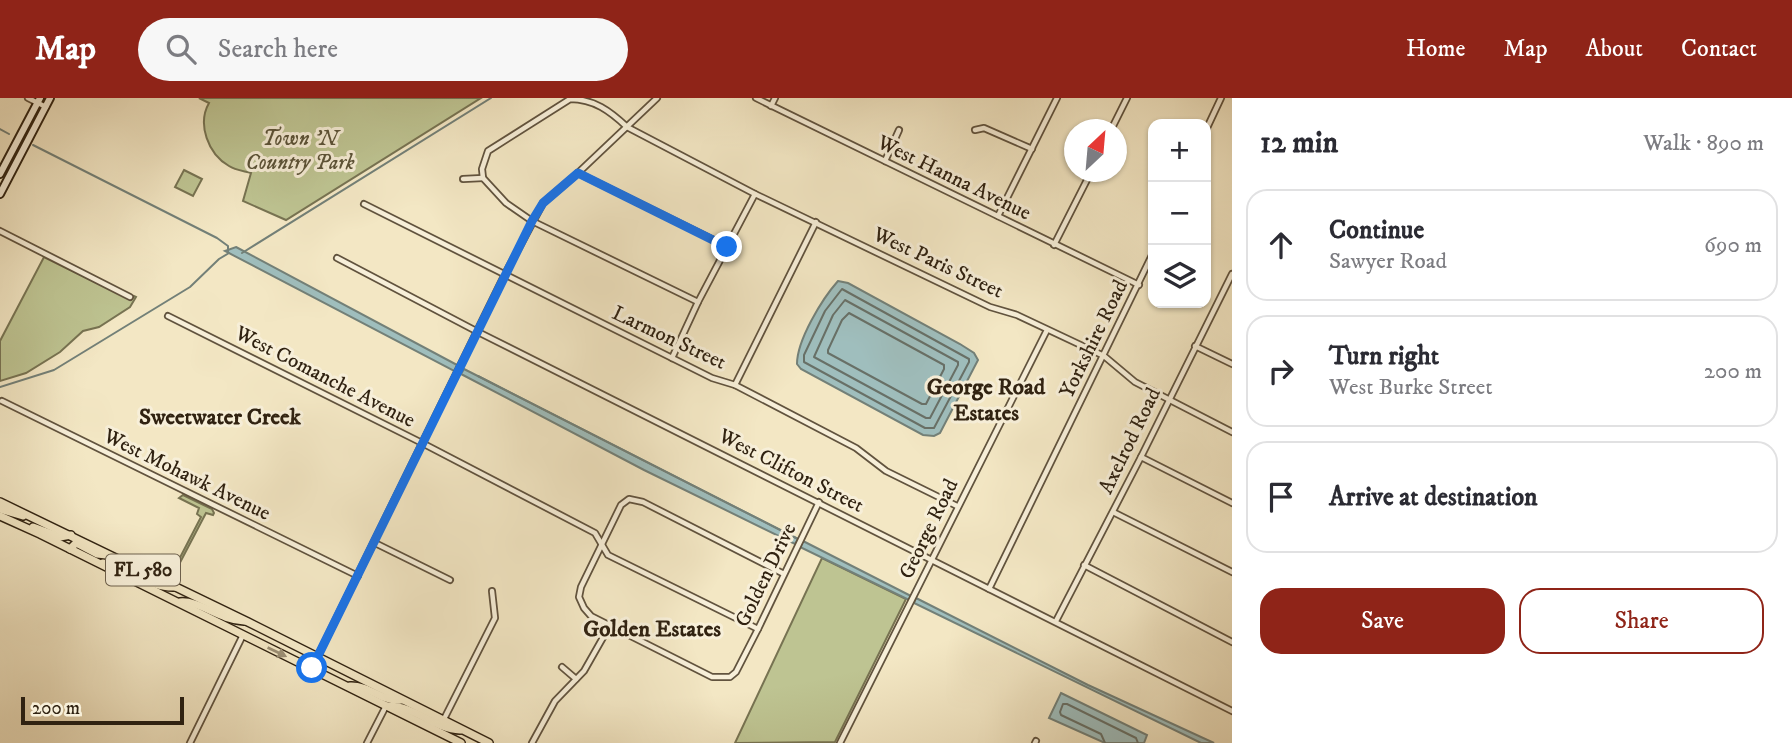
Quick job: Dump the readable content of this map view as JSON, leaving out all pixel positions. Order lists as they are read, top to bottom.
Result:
{
  "streets": {
    "main road": ["FL 580"],
    "street": [
      "West Hanna Avenue",
      "West Paris Street",
      "Larmon Street",
      "Yorkshire Road",
      "West Comanche Avenue",
      "Axelrod Road",
      "West Clifton Street",
      "West Mohawk Avenue",
      "George Road",
      "Golden Drive"
    ]
  },
  "crossings": [
    ["West Hanna Avenue", "Yorkshire Road"],
    ["West Paris Street", "Yorkshire Road"],
    ["West Paris Street", "Axelrod Road"],
    ["West Paris Street", "George Road"],
    ["Larmon Street", "George Road"],
    ["Yorkshire Road", "West Clifton Street"],
    ["West Comanche Avenue", "Golden Drive"],
    ["Axelrod Road", "West Clifton Street"],
    ["West Clifton Street", "George Road"],
    ["West Clifton Street", "Golden Drive"]
  ],
  "districts": ["George Road Estates", "Sweetwater Creek", "Golden Estates"],
  "parks": ["Town ’N Country Park"],
  "scale_bar": "200 m",
  "north": "top right",
  "page": {
    "header": "Map",
    "search": "Search here",
    "nav": [
      "Home",
      "Map",
      "About",
      "Contact"
    ],
    "heading": ["12 min", "Walk · 890 m"],
    "map_buttons": ["+", "−"],
    "list": [
      ["Continue", "Sawyer Road", "690 m"],
      ["Turn right", "West Burke Street", "200 m"],
      "Arrive at destination"
    ],
    "buttons": ["Save", "Share"],
    "scale": "200 m"
  }
}
